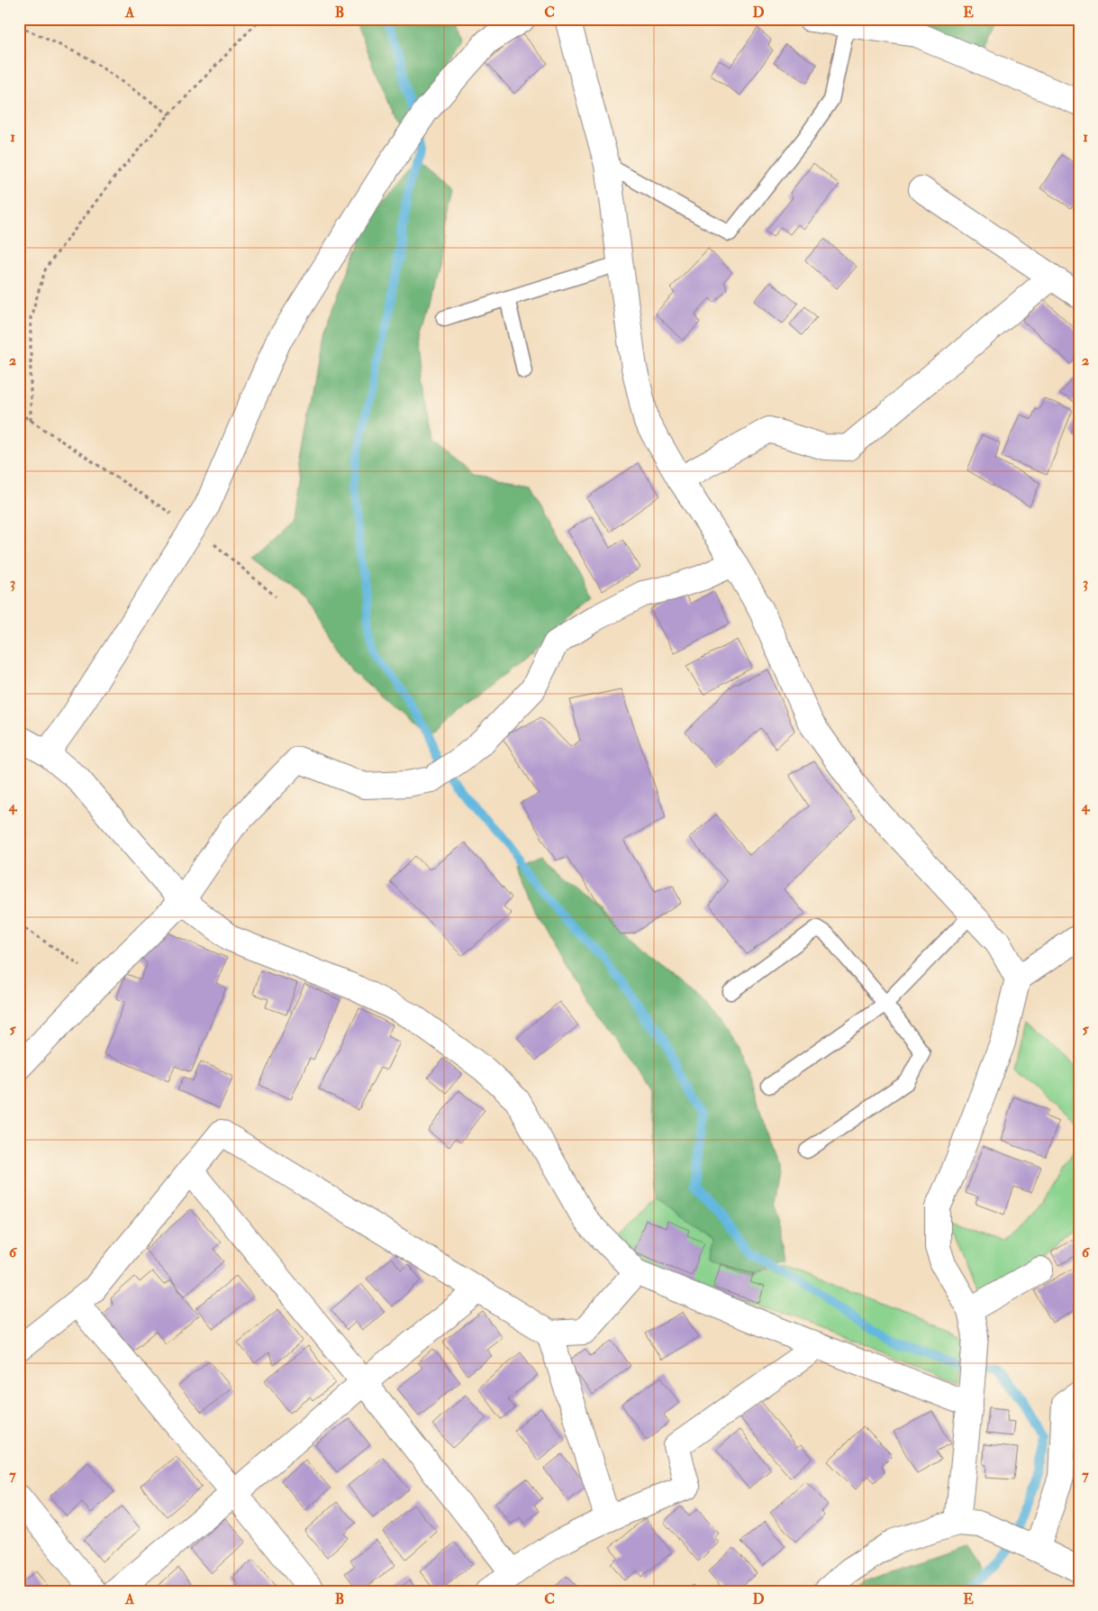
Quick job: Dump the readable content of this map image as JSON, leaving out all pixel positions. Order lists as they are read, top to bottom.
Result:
{
  "grid": {
    "columns": [
      "A",
      "B",
      "C",
      "D",
      "E"
    ],
    "rows": [
      "1",
      "2",
      "3",
      "4",
      "5",
      "6",
      "7"
    ]
  }
}
